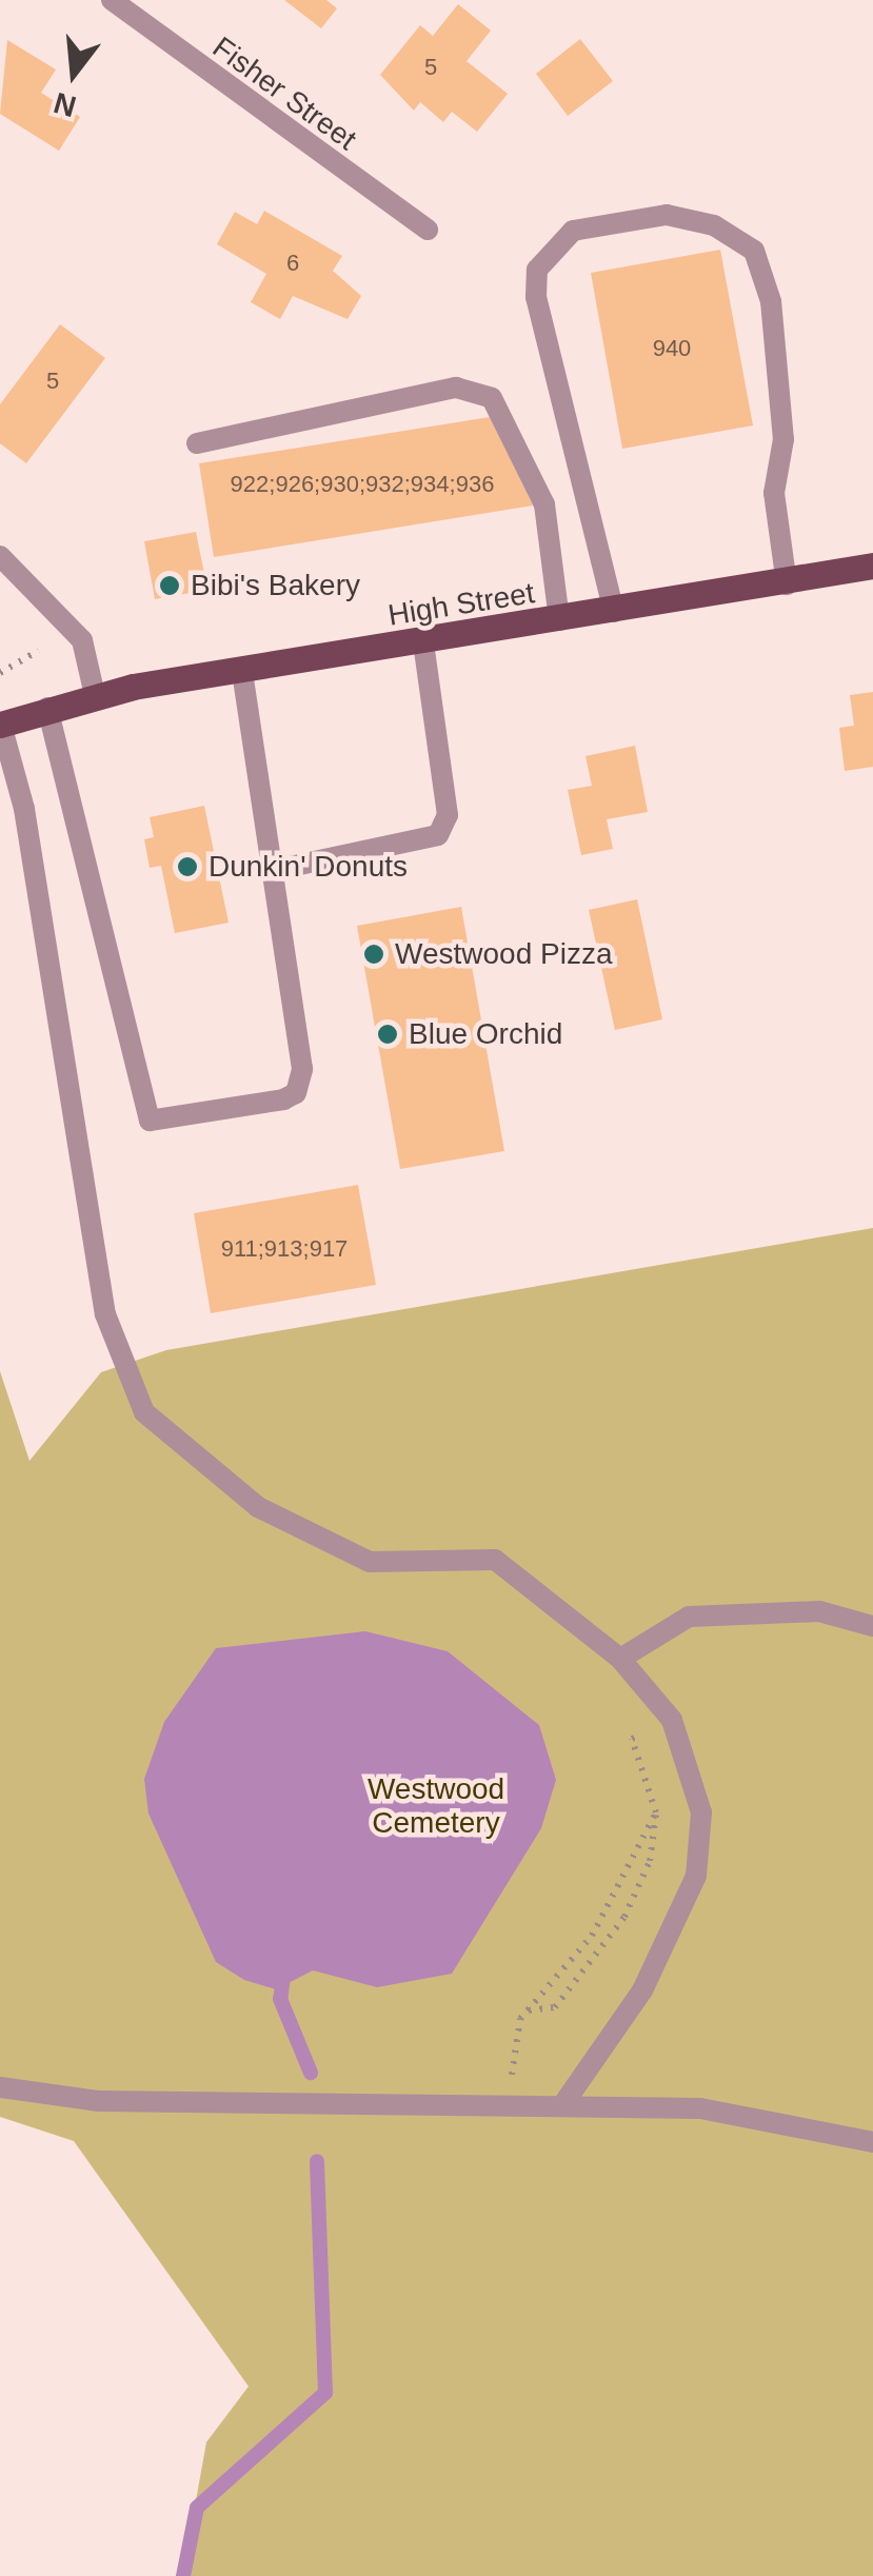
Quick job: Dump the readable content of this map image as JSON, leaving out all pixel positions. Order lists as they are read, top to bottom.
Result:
{
  "streets": {
    "main road": ["High Street"],
    "street": ["Fisher Street"]
  },
  "parks": ["Westwood Cemetery"],
  "places": [
    "Bibi's Bakery",
    "Dunkin' Donuts",
    "Westwood Pizza",
    "Blue Orchid"
  ],
  "house_numbers": [
    "5",
    "6",
    "940",
    "5",
    "922;926;930;932;934;936",
    "911;913;917"
  ],
  "north": "bottom"
}
